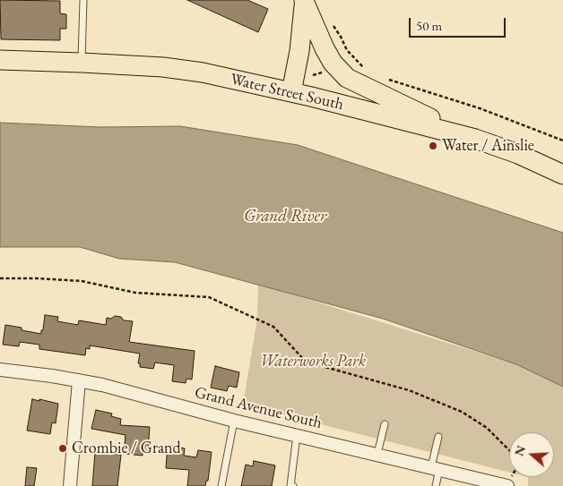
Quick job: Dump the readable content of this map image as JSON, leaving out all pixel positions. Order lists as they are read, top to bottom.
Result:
{
  "streets": {
    "main road": ["Water Street South"],
    "street": ["Grand Avenue South"]
  },
  "water": ["Grand River"],
  "parks": ["Waterworks Park"],
  "places": ["Water / Ainslie", "Crombie / Grand"],
  "scale_bar": "50 m",
  "north": "left"
}
